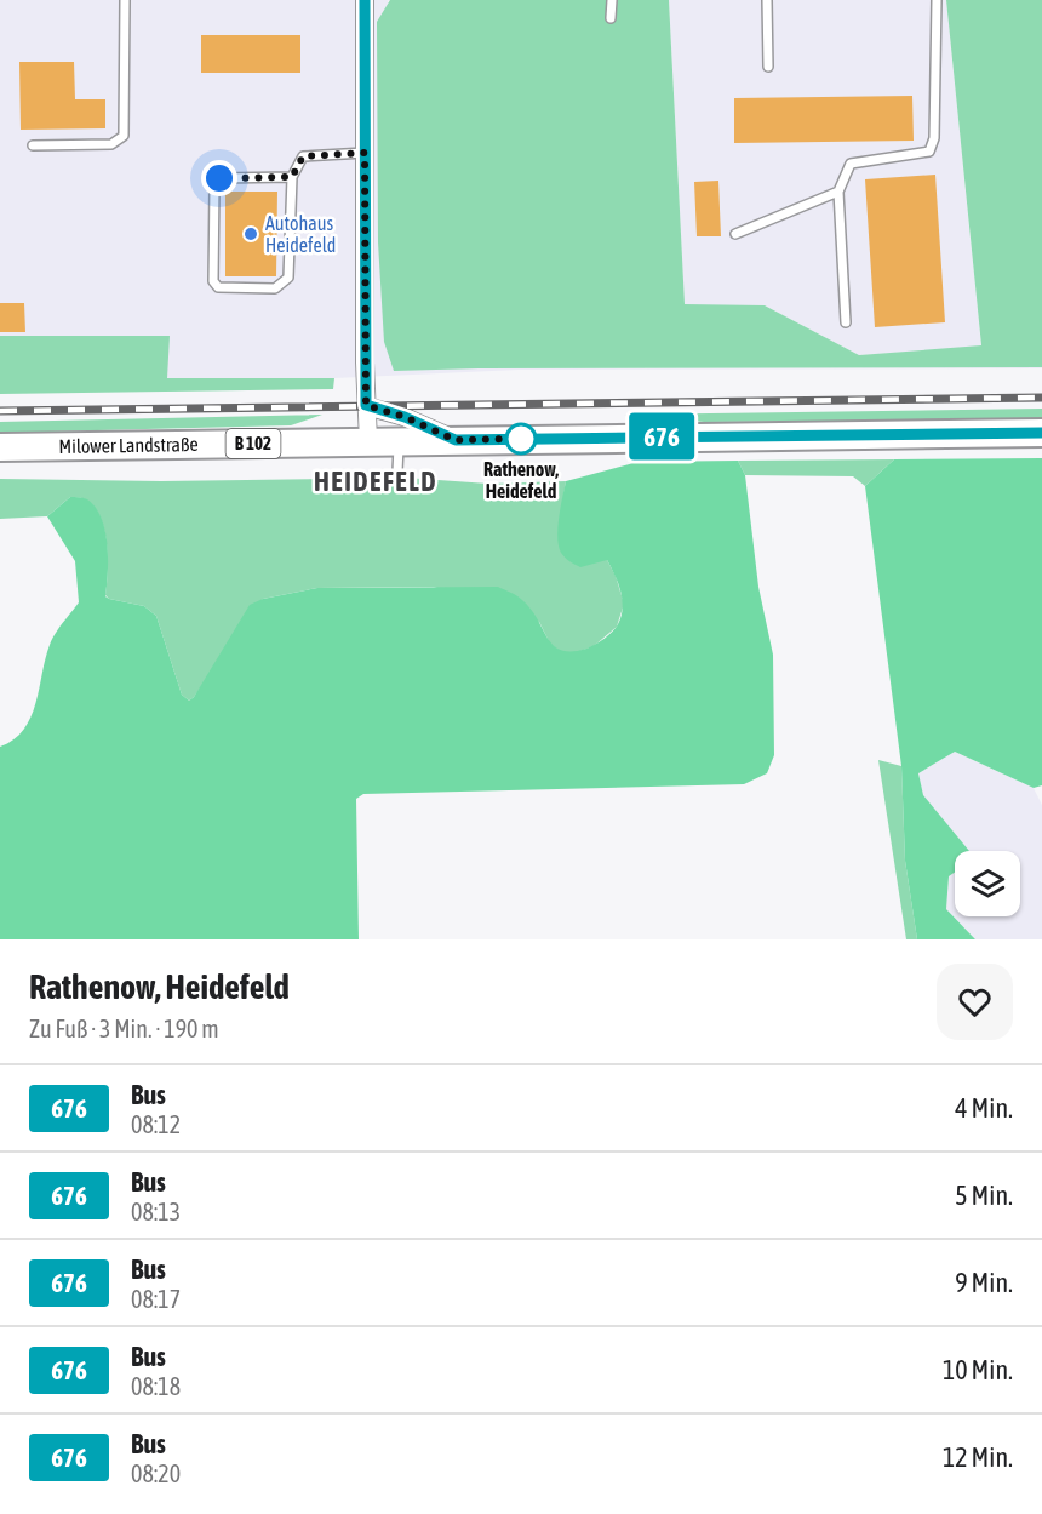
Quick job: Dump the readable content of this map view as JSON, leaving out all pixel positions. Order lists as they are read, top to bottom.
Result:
{
  "streets": {
    "main road": ["B 102", "Milower Landstraße"]
  },
  "districts": ["HEIDEFELD"],
  "places": ["Autohaus Heidefeld", "Rathenow, Heidefeld"],
  "lines": ["bus line 676"],
  "page": {
    "on_map": "676",
    "heading": ["Rathenow, Heidefeld", "Zu Fuß · 3 Min. · 190 m"],
    "list": [
      {
        "mark": "676",
        "name": "Bus",
        "note": "08:12",
        "value": "4 Min."
      },
      {
        "mark": "676",
        "name": "Bus",
        "note": "08:13",
        "value": "5 Min."
      },
      {
        "mark": "676",
        "name": "Bus",
        "note": "08:17",
        "value": "9 Min."
      },
      {
        "mark": "676",
        "name": "Bus",
        "note": "08:18",
        "value": "10 Min."
      },
      {
        "mark": "676",
        "name": "Bus",
        "note": "08:20",
        "value": "12 Min."
      }
    ]
  }
}
